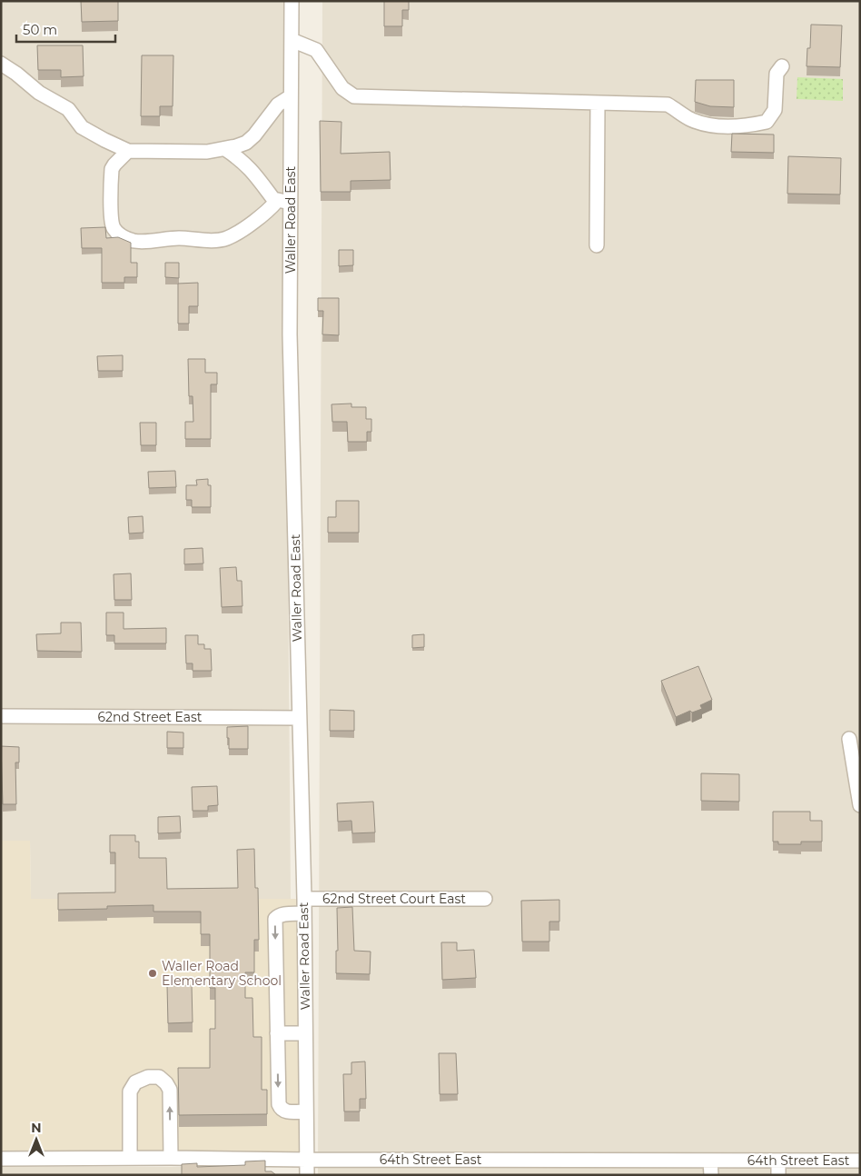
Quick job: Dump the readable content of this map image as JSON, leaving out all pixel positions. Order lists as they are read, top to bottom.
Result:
{
  "streets": {
    "street": [
      "Waller Road East",
      "62nd Street East",
      "62nd Street Court East",
      "64th Street East"
    ]
  },
  "crossings": [
    ["Waller Road East", "62nd Street East"],
    ["Waller Road East", "62nd Street Court East"],
    ["Waller Road East", "64th Street East"]
  ],
  "places": ["Waller Road Elementary School"],
  "scale_bar": "50 m",
  "north": "top"
}
